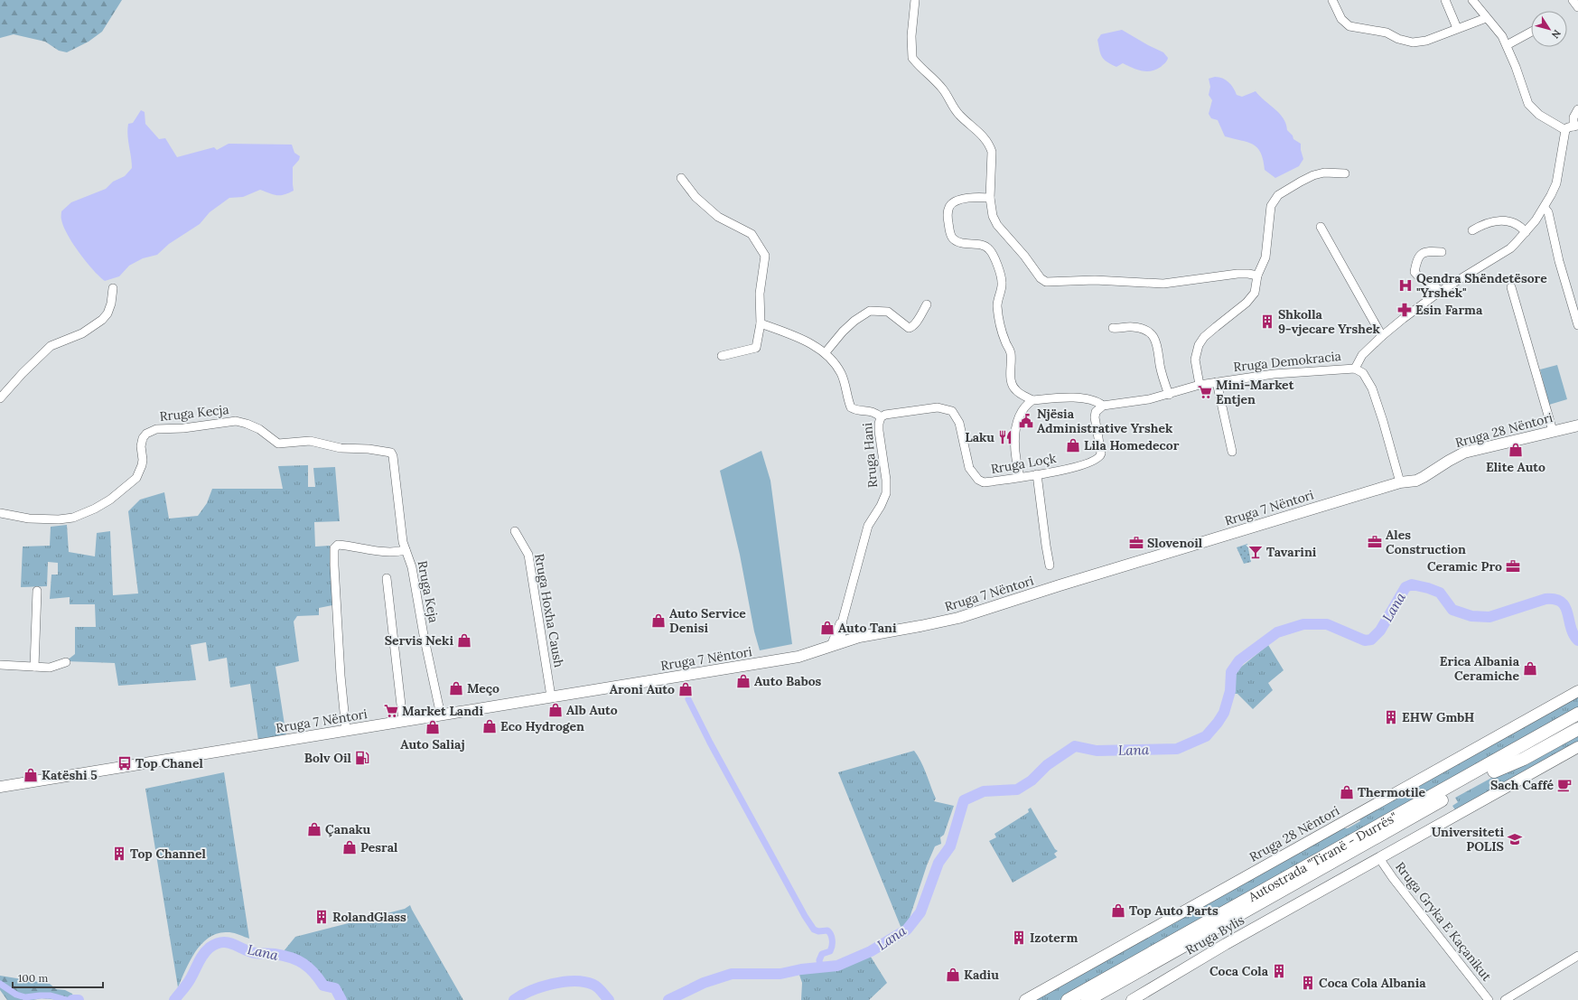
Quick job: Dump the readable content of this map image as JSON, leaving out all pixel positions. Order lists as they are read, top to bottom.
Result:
{
  "streets": {
    "highway": ["Autostrada \"Tiranë - Durrës\""],
    "main road": ["Rruga 28 Nëntori", "Rruga 7 Nëntori", "Rruga Bylis"],
    "street": [
      "Rruga Demokracia",
      "Rruga Kecja",
      "Rruga Hani",
      "Rruga Loçk",
      "Rruga Keja",
      "Rruga Hoxha Caush",
      "Rruga Gryka E Kaçanikut"
    ]
  },
  "crossings": [
    ["Rruga Demokracia", "Rruga 28 Nëntori"],
    ["Rruga Demokracia", "Rruga Loçk"],
    ["Rruga Demokracia", "Rruga 7 Nëntori"],
    ["Rruga Kecja", "Rruga Keja"],
    ["Rruga 28 Nëntori", "Rruga 7 Nëntori"],
    ["Rruga Hani", "Rruga Loçk"],
    ["Rruga Hani", "Rruga 7 Nëntori"],
    ["Rruga 7 Nëntori", "Rruga Keja"],
    ["Rruga 7 Nëntori", "Rruga Hoxha Caush"],
    ["Rruga Gryka E Kaçanikut", "Rruga Bylis"]
  ],
  "water": ["Lana"],
  "places": {
    "hospital": ["Qendra Shëndetësore \"Yrshek\""],
    "pharmacy": ["Esin Farma"],
    "building": [
      "Shkolla 9-vjecare Yrshek",
      "EHW GmbH",
      "Top Channel",
      "RolandGlass",
      "Izoterm",
      "Coca Cola",
      "Coca Cola Albania"
    ],
    "supermarket": ["Mini-Market Entjen", "Market Landi"],
    "public building": ["Njësia Administrative Yrshek"],
    "restaurant": ["Laku"],
    "shop": [
      "Lila Homedecor",
      "Elite Auto",
      "Auto Service Denisi",
      "Auto Tani",
      "Servis Neki",
      "Erica Albania Ceramiche",
      "Auto Babos",
      "Meço",
      "Aroni Auto",
      "Alb Auto",
      "Eco Hydrogen",
      "Auto Saliaj",
      "Katëshi 5",
      "Thermotile",
      "Çanaku",
      "Pesral",
      "Top Auto Parts",
      "Kadiu"
    ],
    "office": ["Ales Construction", "Slovenoil", "Ceramic Pro"],
    "bar": ["Tavarini"],
    "fuel station": ["Bolv Oil"],
    "bus stop": ["Top Chanel"],
    "cafe": ["Sach Caffé"],
    "school or university": ["Universiteti POLIS"]
  },
  "scale_bar": "100 m",
  "north": "bottom right"
}
